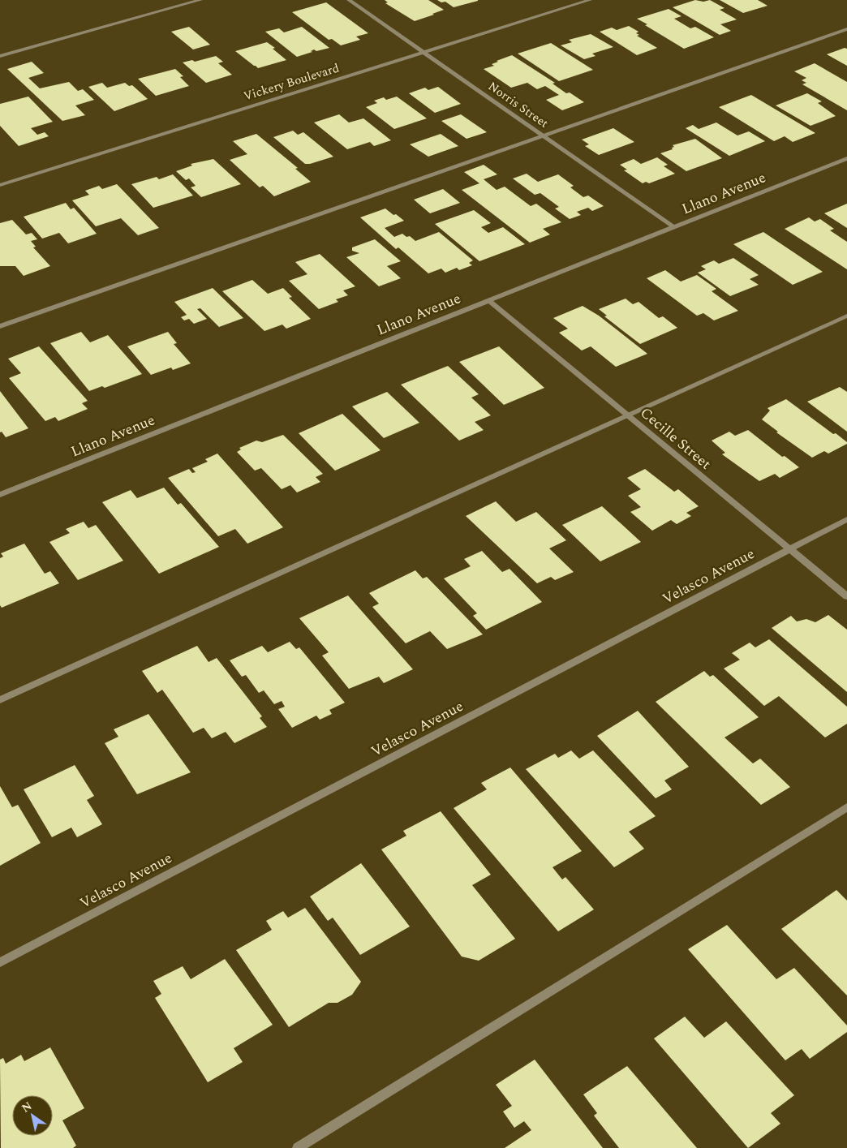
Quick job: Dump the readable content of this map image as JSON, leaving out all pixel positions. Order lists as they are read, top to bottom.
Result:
{
  "streets": {
    "street": [
      "Vickery Boulevard",
      "Norris Street",
      "Llano Avenue",
      "Cecille Street",
      "Velasco Avenue"
    ]
  },
  "crossings": [
    ["Vickery Boulevard", "Norris Street"],
    ["Norris Street", "Llano Avenue"],
    ["Llano Avenue", "Cecille Street"],
    ["Cecille Street", "Velasco Avenue"]
  ],
  "north": "top left"
}
